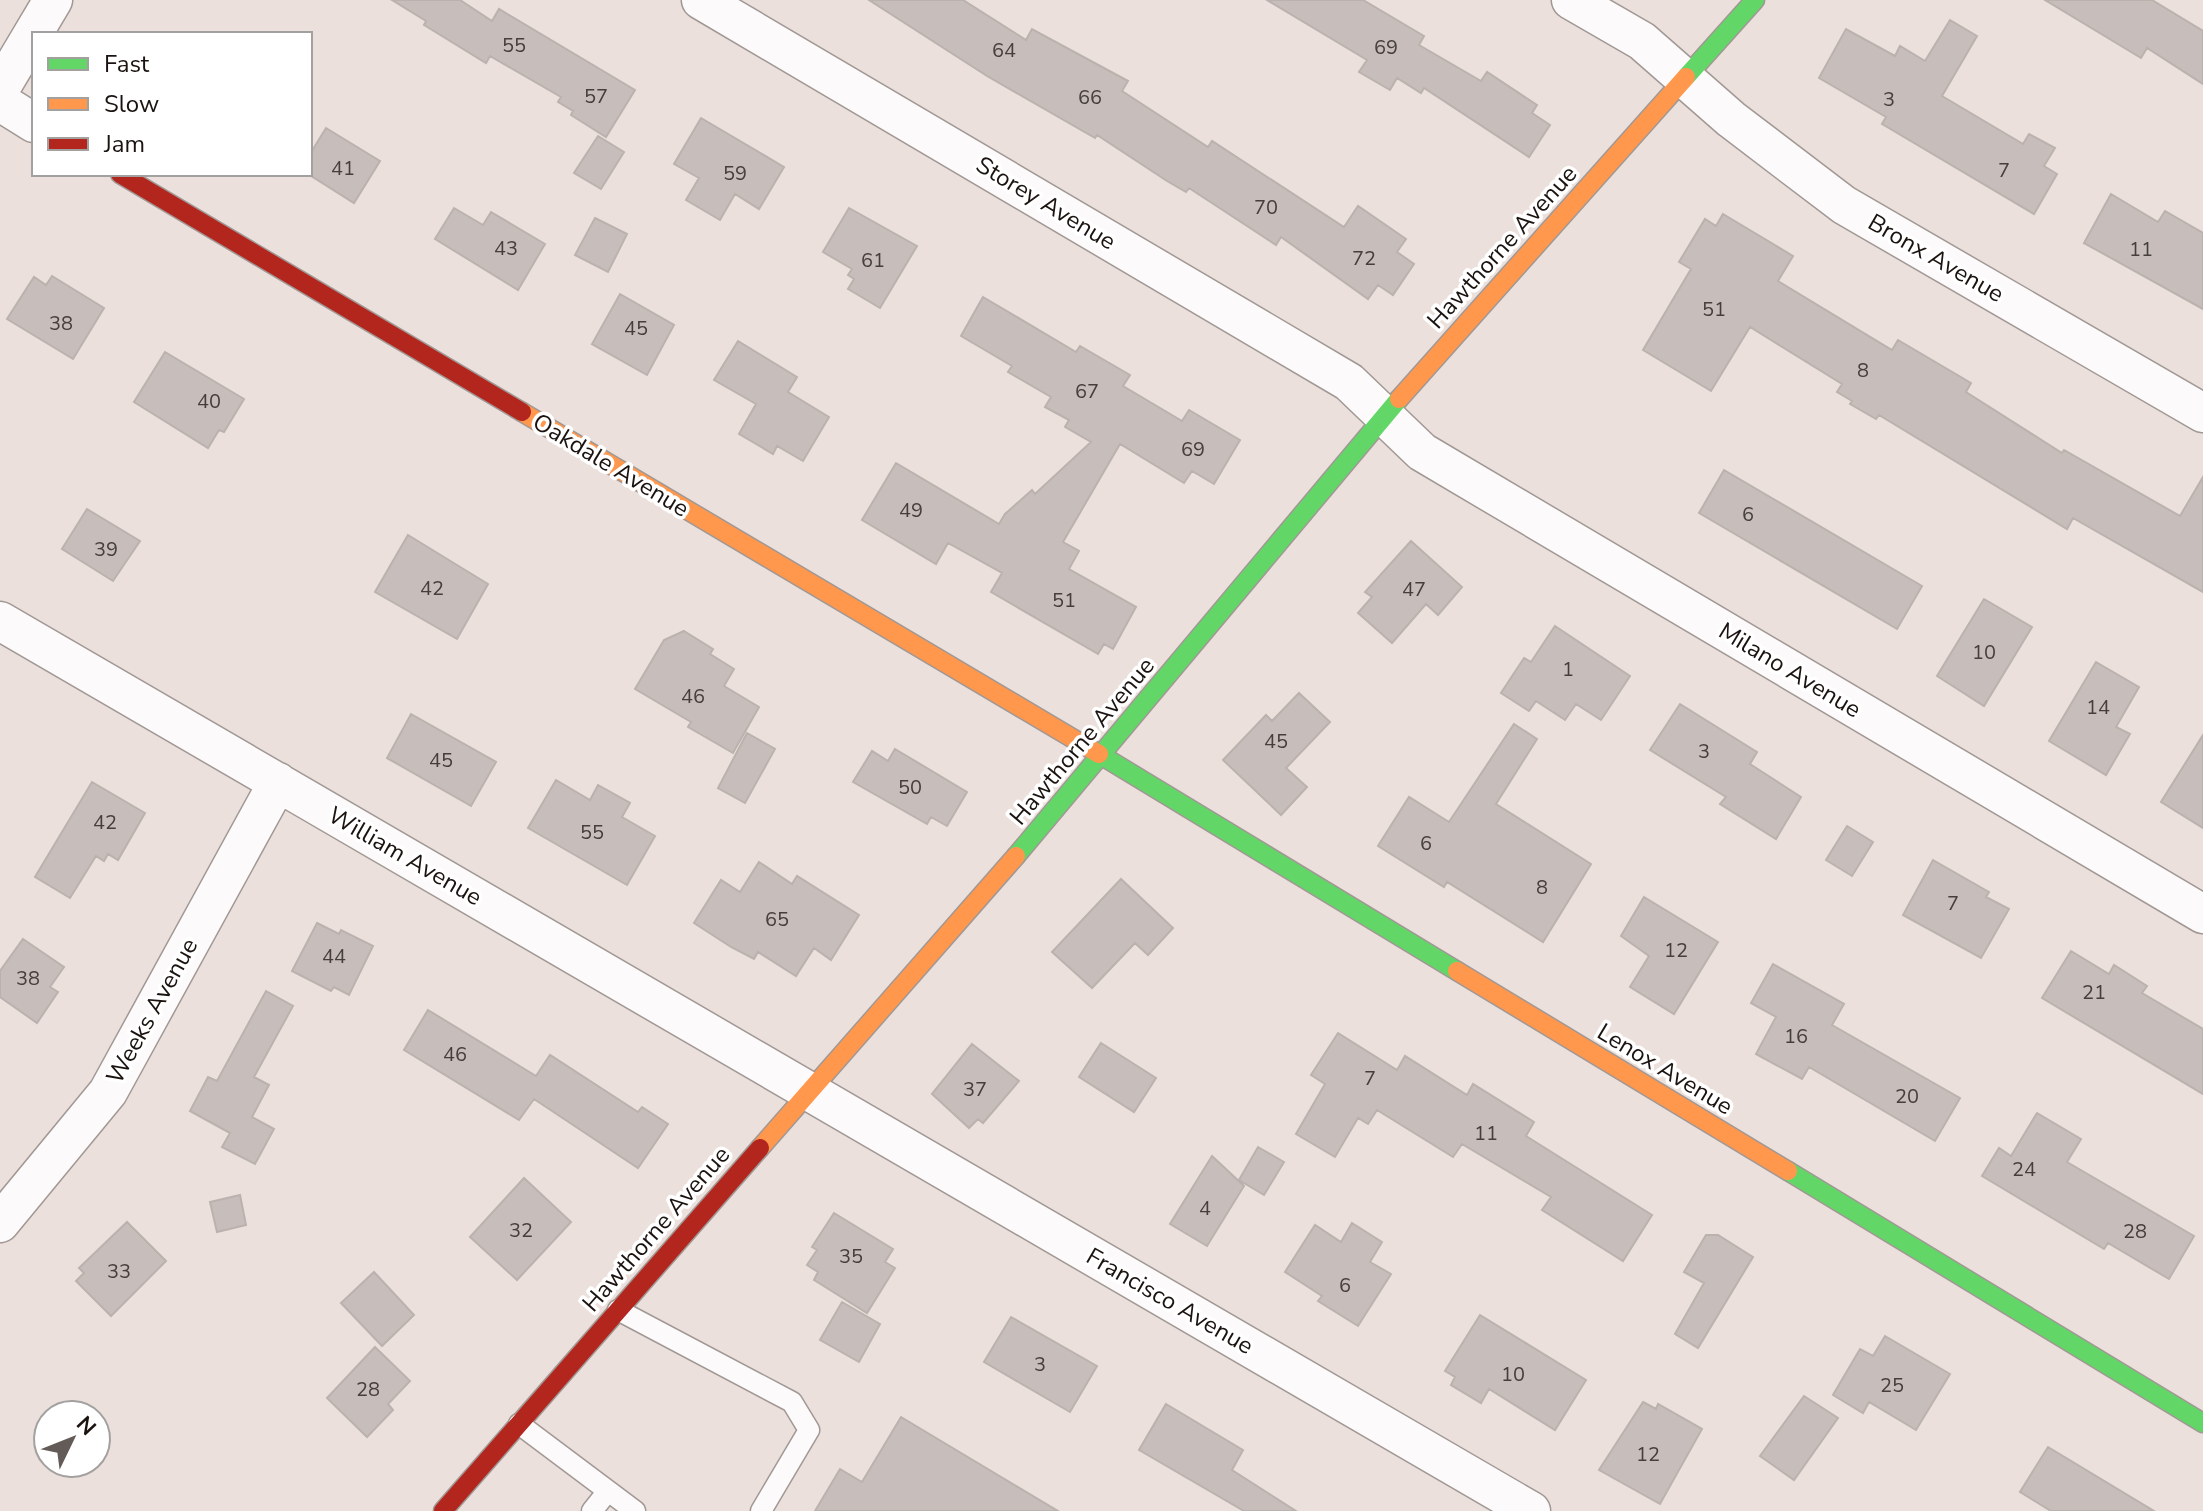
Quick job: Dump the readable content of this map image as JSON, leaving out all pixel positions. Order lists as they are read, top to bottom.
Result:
{
  "streets": {
    "street": [
      "Storey Avenue",
      "Hawthorne Avenue",
      "Bronx Avenue",
      "Oakdale Avenue",
      "Milano Avenue",
      "William Avenue",
      "Weeks Avenue",
      "Lenox Avenue",
      "Francisco Avenue"
    ]
  },
  "crossings": [
    ["Storey Avenue", "Hawthorne Avenue"],
    ["Storey Avenue", "Milano Avenue"],
    ["Hawthorne Avenue", "Bronx Avenue"],
    ["Hawthorne Avenue", "Oakdale Avenue"],
    ["Hawthorne Avenue", "Milano Avenue"],
    ["Hawthorne Avenue", "William Avenue"],
    ["Hawthorne Avenue", "Lenox Avenue"],
    ["Hawthorne Avenue", "Francisco Avenue"],
    ["Oakdale Avenue", "Lenox Avenue"],
    ["William Avenue", "Weeks Avenue"],
    ["William Avenue", "Francisco Avenue"]
  ],
  "house_numbers": [
    "55",
    "69",
    "64",
    "57",
    "66",
    "3",
    "41",
    "7",
    "59",
    "70",
    "43",
    "11",
    "72",
    "61",
    "51",
    "38",
    "45",
    "8",
    "67",
    "40",
    "69",
    "49",
    "6",
    "39",
    "42",
    "47",
    "51",
    "10",
    "1",
    "46",
    "14",
    "45",
    "3",
    "45",
    "50",
    "42",
    "55",
    "6",
    "8",
    "7",
    "65",
    "12",
    "44",
    "38",
    "21",
    "16",
    "46",
    "7",
    "37",
    "20",
    "11",
    "24",
    "4",
    "32",
    "28",
    "35",
    "33",
    "6",
    "3",
    "10",
    "25",
    "28",
    "12"
  ],
  "legend": ["Fast", "Slow", "Jam"],
  "north": "top right"
}
